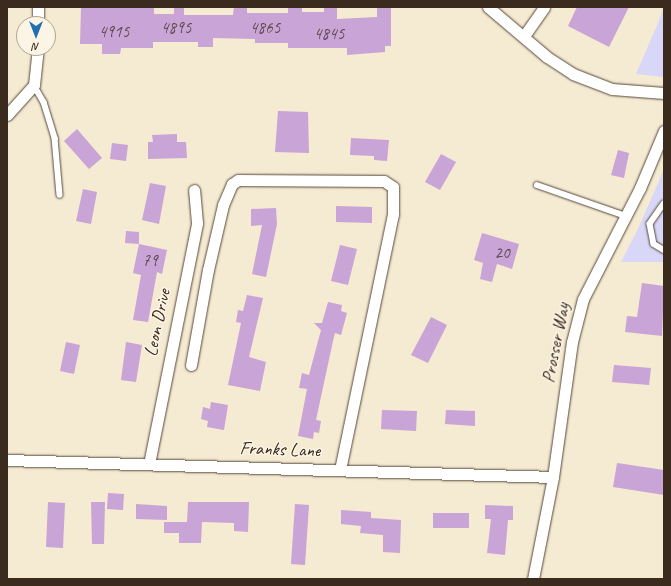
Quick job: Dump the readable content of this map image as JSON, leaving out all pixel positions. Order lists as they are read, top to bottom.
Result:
{
  "streets": {
    "street": ["Leon Drive", "Prosser Way", "Franks Lane"]
  },
  "crossings": [
    ["Leon Drive", "Franks Lane"],
    ["Prosser Way", "Franks Lane"]
  ],
  "house_numbers": [
    "4895",
    "4865",
    "4915",
    "4845",
    "20",
    "79"
  ],
  "north": "bottom"
}
